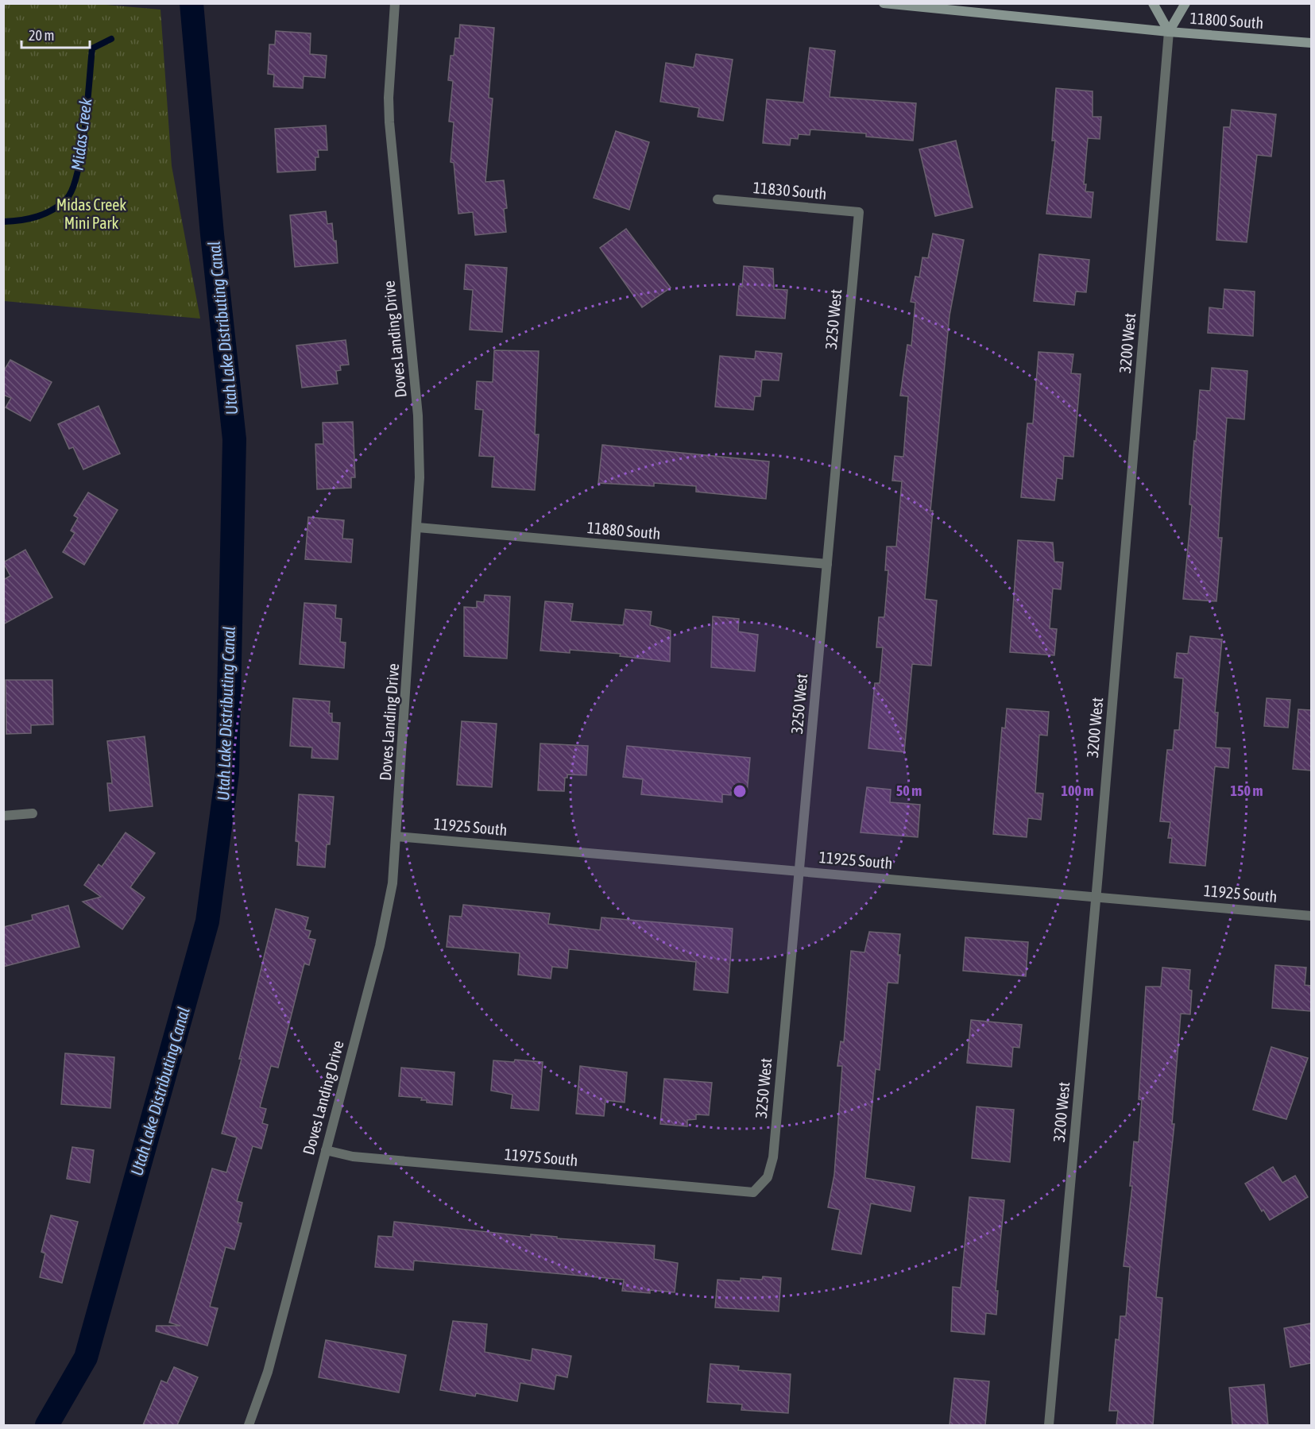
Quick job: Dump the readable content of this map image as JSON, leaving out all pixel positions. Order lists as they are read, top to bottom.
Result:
{
  "streets": {
    "main road": ["11800 South", "3200 West"],
    "street": [
      "11830 South",
      "3250 West",
      "Doves Landing Drive",
      "11880 South",
      "11925 South",
      "11975 South"
    ]
  },
  "crossings": [
    ["11800 South", "3200 West"],
    ["11830 South", "3250 West"],
    ["3250 West", "11880 South"],
    ["3250 West", "11925 South"],
    ["3250 West", "11975 South"],
    ["Doves Landing Drive", "11880 South"],
    ["Doves Landing Drive", "11925 South"],
    ["Doves Landing Drive", "11975 South"],
    ["3200 West", "11925 South"]
  ],
  "water": ["Midas Creek", "Utah Lake Distributing Canal"],
  "parks": ["Midas Creek Mini Park"],
  "scale_bar": "20 m",
  "rings": ["50 m", "100 m", "150 m"]
}
